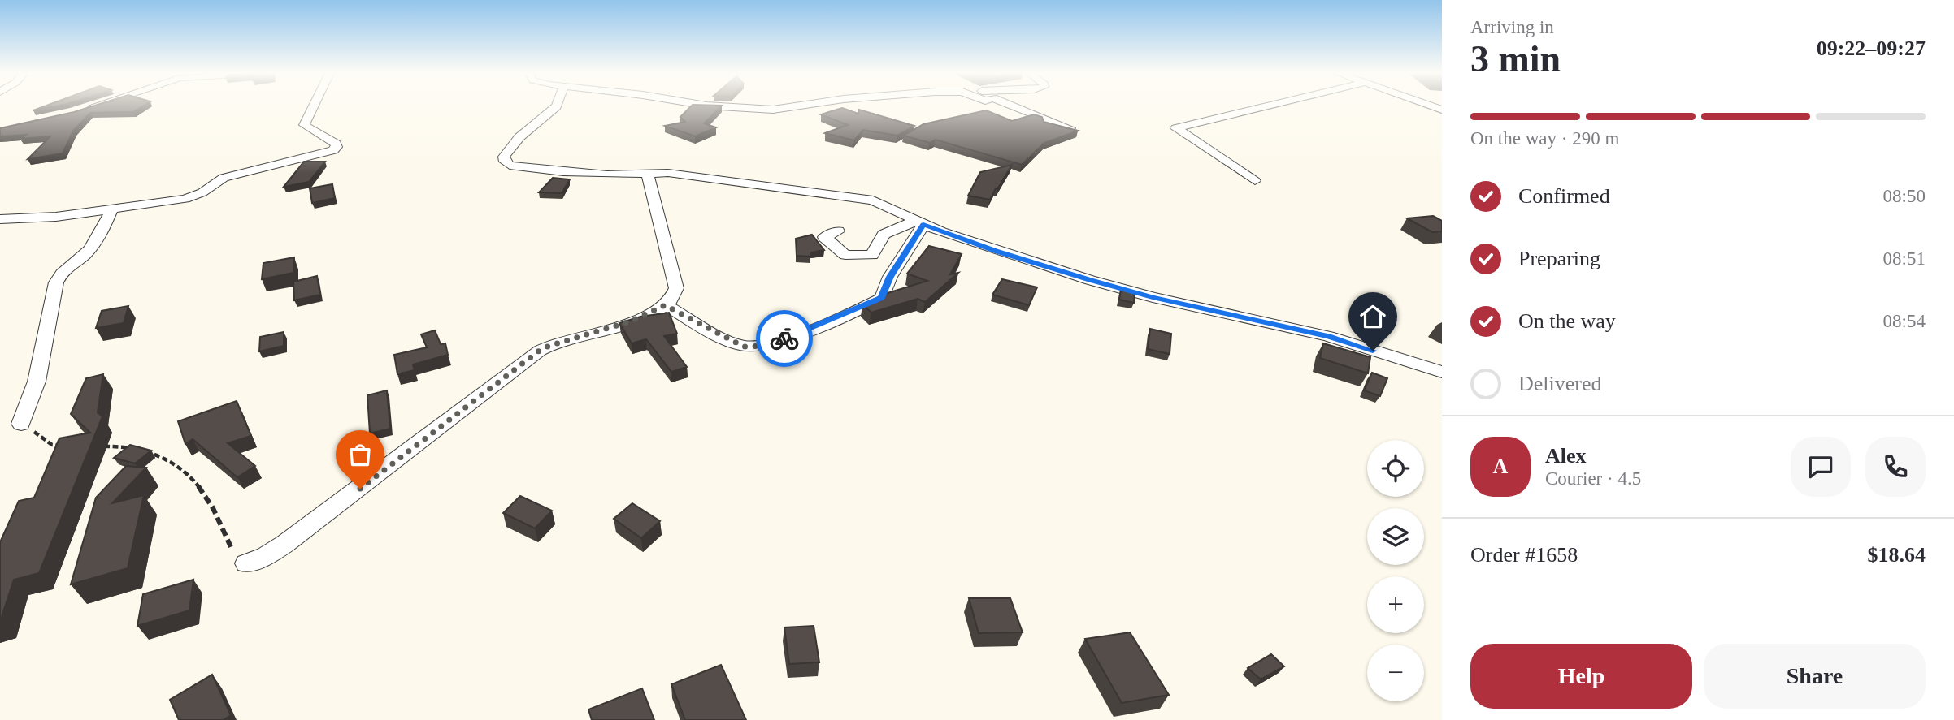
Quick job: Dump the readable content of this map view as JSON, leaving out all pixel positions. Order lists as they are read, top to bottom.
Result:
{
  "page": {
    "heading": ["3 min", "Arriving in", "09:22–09:27"],
    "panel": [
      "Alex",
      "Courier · 4.5",
      "Order #1658",
      "$18.64"
    ],
    "bar": "On the way · 290 m",
    "list": [
      ["Confirmed", "08:50"],
      ["Preparing", "08:51"],
      ["On the way", "08:54"],
      "Delivered"
    ],
    "round": "A",
    "map_buttons": ["+", "−"],
    "buttons": ["Help", "Share"]
  }
}
